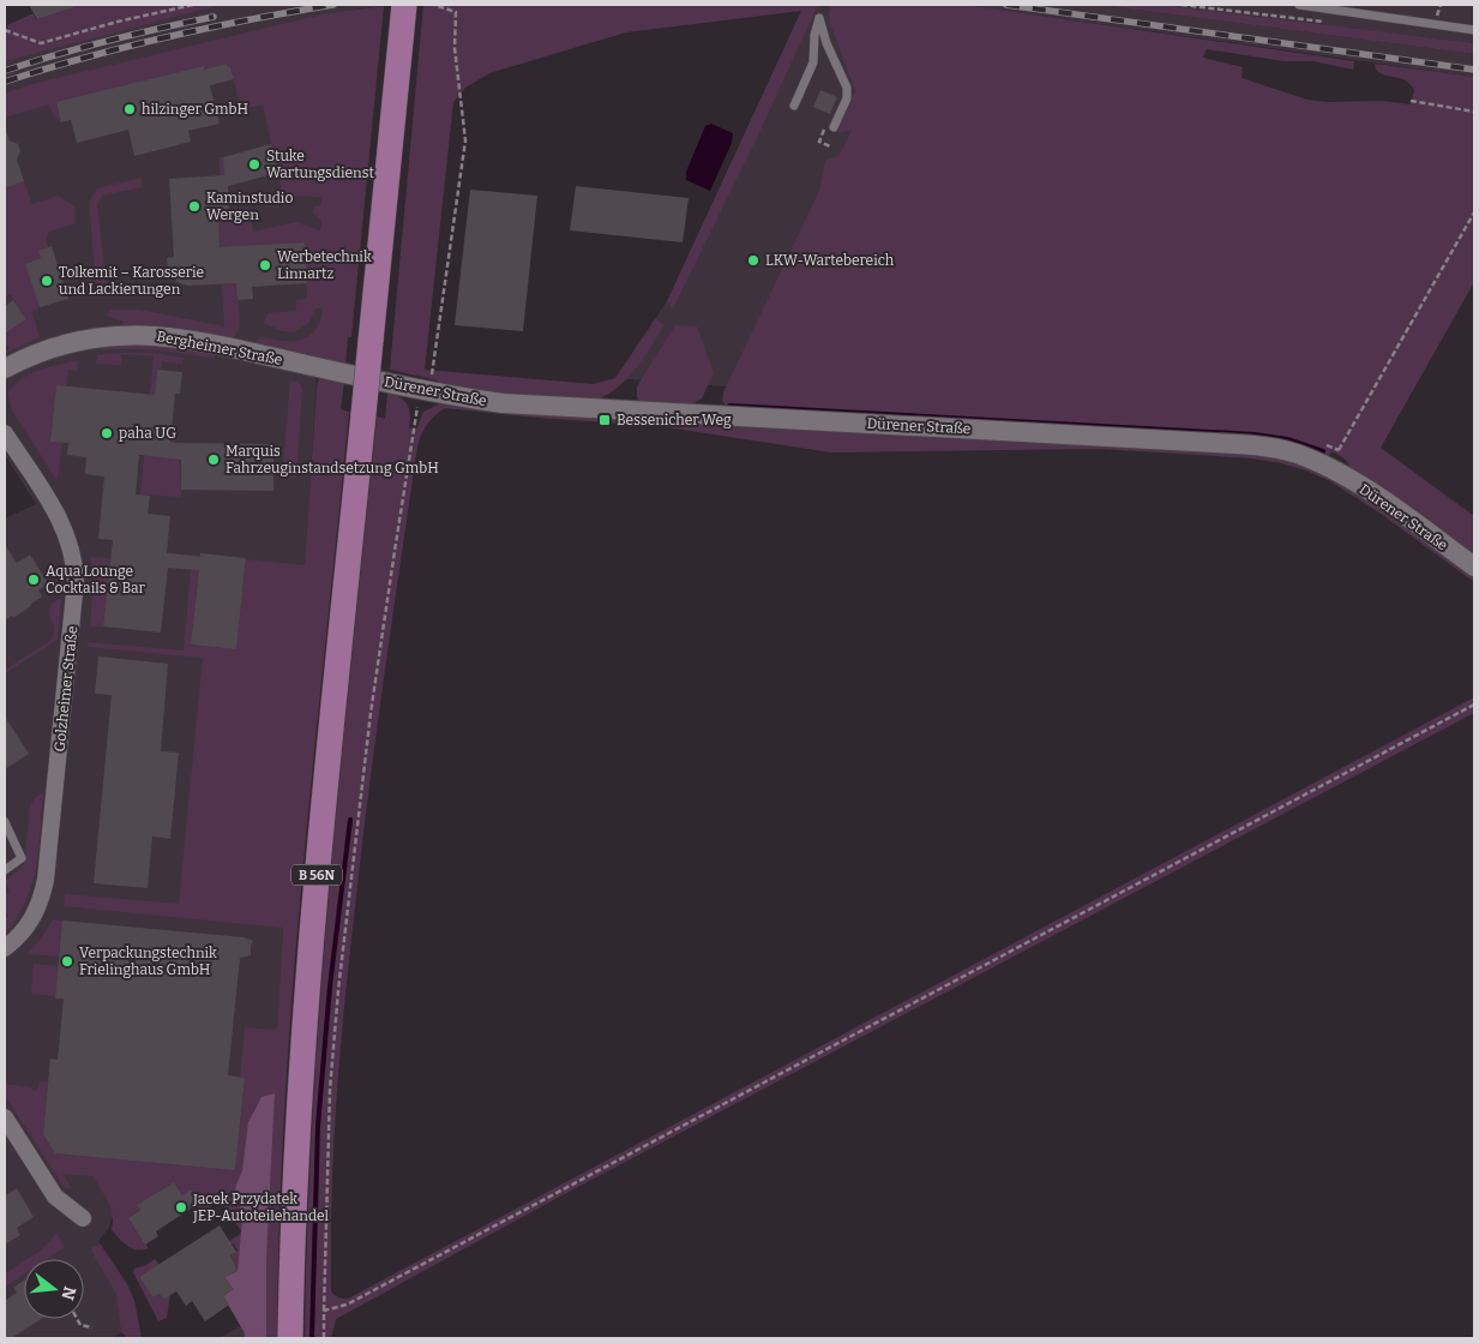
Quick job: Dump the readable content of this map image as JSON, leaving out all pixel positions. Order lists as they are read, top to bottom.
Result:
{
  "streets": {
    "main road": ["B 56N"],
    "street": ["Bergheimer Straße", "Dürener Straße", "Golzheimer Straße"]
  },
  "crossings": [
    ["Bergheimer Straße", "Dürener Straße"]
  ],
  "places": {
    "other": [
      "hilzinger GmbH",
      "Stuke Wartungsdienst",
      "Kaminstudio Wergen",
      "LKW-Wartebereich",
      "Werbetechnik Linnartz",
      "Tolkemit – Karosserie und Lackierungen",
      "paha UG",
      "Marquis Fahrzeuginstandsetzung GmbH",
      "Aqua Lounge Cocktails & Bar",
      "Verpackungstechnik Frielinghaus GmbH",
      "Jacek Przydatek JEP-Autoteilehandel"
    ],
    "transit": ["Bessenicher Weg"]
  },
  "north": "right"
}
